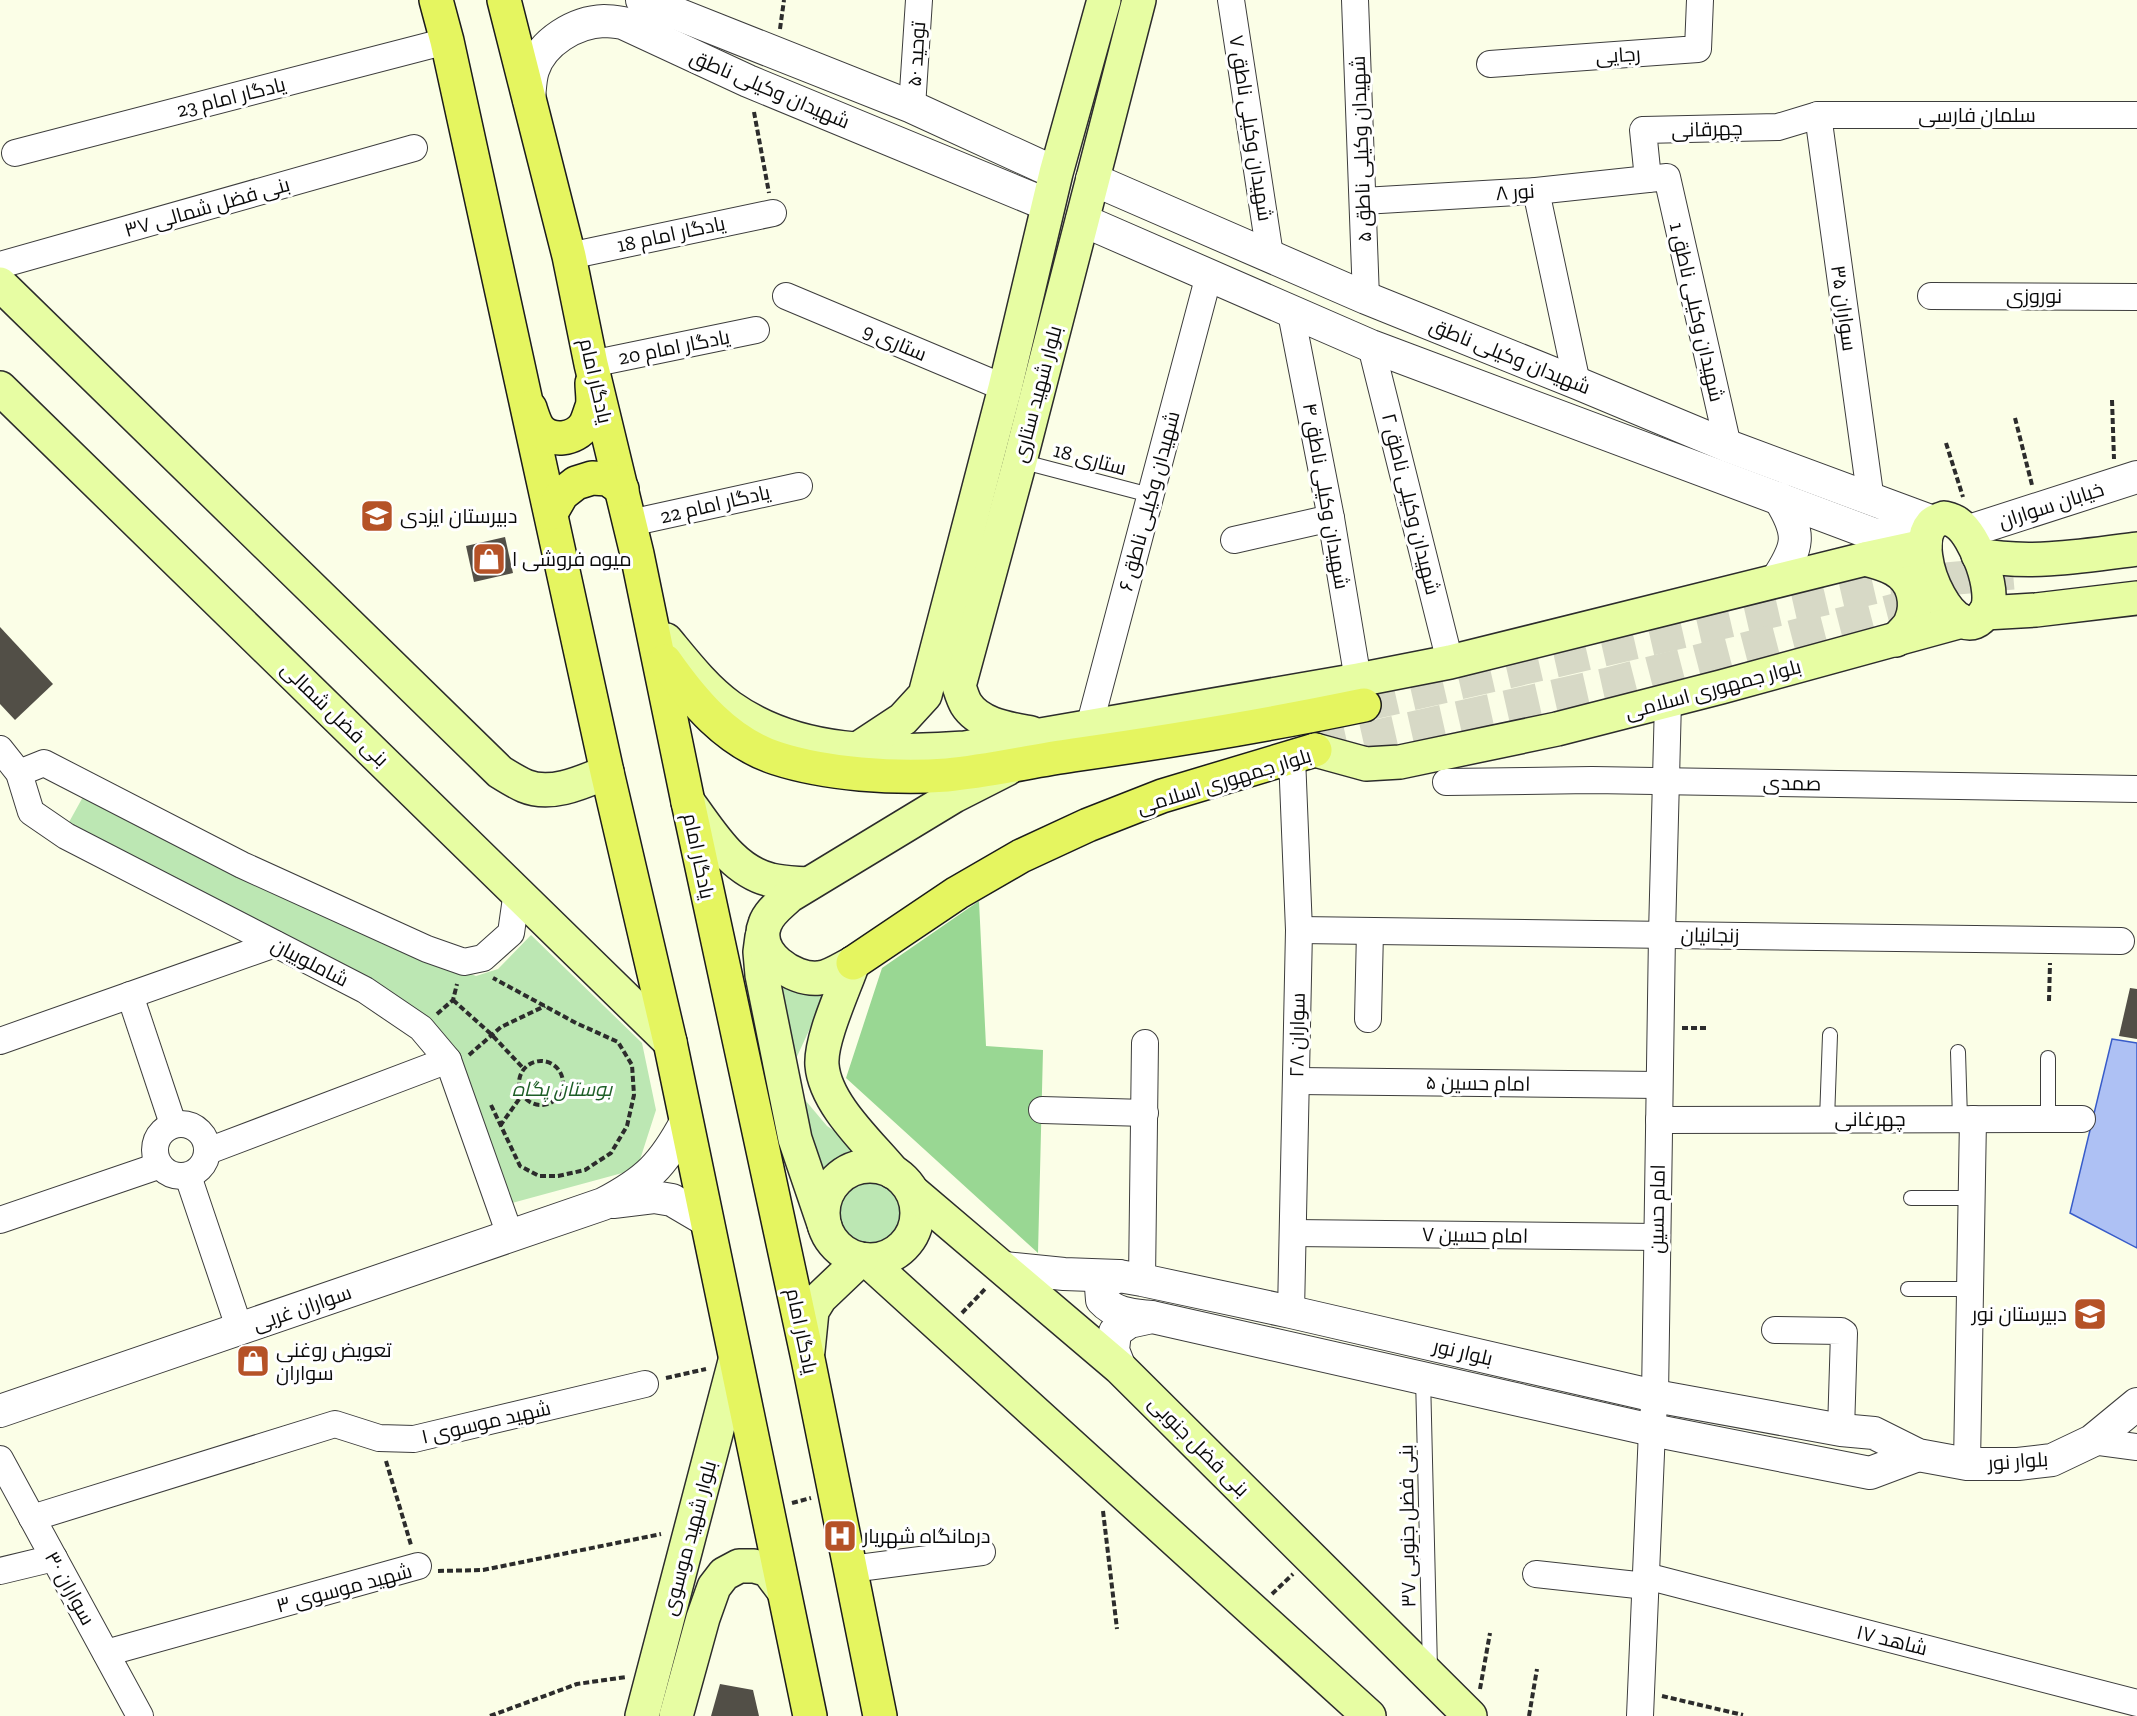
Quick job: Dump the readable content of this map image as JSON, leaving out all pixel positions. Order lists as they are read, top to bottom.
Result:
{
  "streets": {
    "main road": [
      "یادگار امام",
      "بلوار شهید ستاری",
      "بلوار جمهوری اسلامی",
      "بنی فضل شمالی",
      "بنی فضل جنوبی",
      "بلوار شهید موسوی"
    ],
    "street": [
      "توحید ۵۰",
      "رجایی",
      "شهیدان وکیلی ناطق",
      "یادگار امام 23",
      "سلمان فارسی",
      "شهیدان وکیلی ناطق ۷",
      "چهرقانی",
      "شهیدان وکیلی ناطق ۵",
      "نور ۸",
      "بنی فضل شمالی ۳۷",
      "یادگار امام 18",
      "نوروزی",
      "سواران ۳۵",
      "شهیدان وکیلی ناطق 1",
      "ستاری 9",
      "یادگار امام 20",
      "شهیدان وکیلی ناطق ۴",
      "شهیدان وکیلی ناطق ۶",
      "یادگار امام 22",
      "شهیدان وکیلی ناطق ٢",
      "خیابان سواران",
      "صمدی",
      "زنجانیان",
      "شاملوییان",
      "سواران ۲۸",
      "امام حسین ۵",
      "چهرغانی",
      "امام حسین",
      "امام حسین ۷",
      "سواران غربی",
      "بلوار نور",
      "شهید موسوی ۱",
      "سواران ۳۰",
      "شهید موسوی ۳",
      "شاهد ۱۷"
    ],
    "lane": ["ستاری 18", "بنی فضل جنوبی ۳۷"]
  },
  "crossings": [
    ["توحید ۵۰", "شهیدان وکیلی ناطق"],
    ["شهیدان وکیلی ناطق", "شهیدان وکیلی ناطق ۷"],
    ["شهیدان وکیلی ناطق", "شهیدان وکیلی ناطق ۵"],
    ["شهیدان وکیلی ناطق", "سواران ۳۵"],
    ["شهیدان وکیلی ناطق", "شهیدان وکیلی ناطق 1"],
    ["شهیدان وکیلی ناطق", "یادگار امام"],
    ["شهیدان وکیلی ناطق", "بلوار شهید ستاری"],
    ["شهیدان وکیلی ناطق", "شهیدان وکیلی ناطق ۴"],
    ["شهیدان وکیلی ناطق", "شهیدان وکیلی ناطق ۶"],
    ["شهیدان وکیلی ناطق", "شهیدان وکیلی ناطق ٢"],
    ["شهیدان وکیلی ناطق", "بلوار جمهوری اسلامی"],
    ["سلمان فارسی", "چهرقانی"],
    ["سلمان فارسی", "سواران ۳۵"],
    ["چهرقانی", "نور ۸"],
    ["چهرقانی", "سواران ۳۵"],
    ["چهرقانی", "شهیدان وکیلی ناطق 1"],
    ["شهیدان وکیلی ناطق ۵", "نور ۸"],
    ["نور ۸", "شهیدان وکیلی ناطق 1"],
    ["یادگار امام 18", "یادگار امام"],
    ["ستاری 9", "بلوار شهید ستاری"],
    ["یادگار امام 20", "یادگار امام"],
    ["یادگار امام", "یادگار امام 22"],
    ["یادگار امام", "بلوار جمهوری اسلامی"],
    ["بلوار شهید ستاری", "ستاری 18"],
    ["بلوار شهید ستاری", "بلوار جمهوری اسلامی"],
    ["ستاری 18", "شهیدان وکیلی ناطق ۶"],
    ["شهیدان وکیلی ناطق ۴", "بلوار جمهوری اسلامی"],
    ["شهیدان وکیلی ناطق ۶", "بلوار جمهوری اسلامی"],
    ["شهیدان وکیلی ناطق ٢", "بلوار جمهوری اسلامی"],
    ["بلوار جمهوری اسلامی", "سواران ۲۸"],
    ["بلوار جمهوری اسلامی", "امام حسین"],
    ["صمدی", "امام حسین"],
    ["زنجانیان", "سواران ۲۸"],
    ["زنجانیان", "امام حسین"],
    ["شاملوییان", "سواران غربی"],
    ["سواران ۲۸", "امام حسین ۵"],
    ["سواران ۲۸", "امام حسین ۷"],
    ["سواران ۲۸", "بلوار نور"],
    ["امام حسین ۵", "امام حسین"],
    ["چهرغانی", "امام حسین"],
    ["امام حسین", "امام حسین ۷"],
    ["امام حسین", "بلوار نور"],
    ["امام حسین", "شاهد ۱۷"],
    ["بلوار نور", "بنی فضل جنوبی"],
    ["بلوار نور", "بنی فضل جنوبی ۳۷"],
    ["شهید موسوی ۱", "سواران ۳۰"],
    ["بنی فضل جنوبی", "بنی فضل جنوبی ۳۷"],
    ["بلوار شهید موسوی", "شهید موسوی ۳"],
    ["سواران ۳۰", "شهید موسوی ۳"]
  ],
  "parks": ["بوستان پگاه"],
  "places": {
    "school or university": ["دبیرستان ایزدی", "دبیرستان نور"],
    "shop": ["میوه فروشی ا", "تعویض روغنی سواران"],
    "hospital": ["درمانگاه شهریار"]
  }
}
